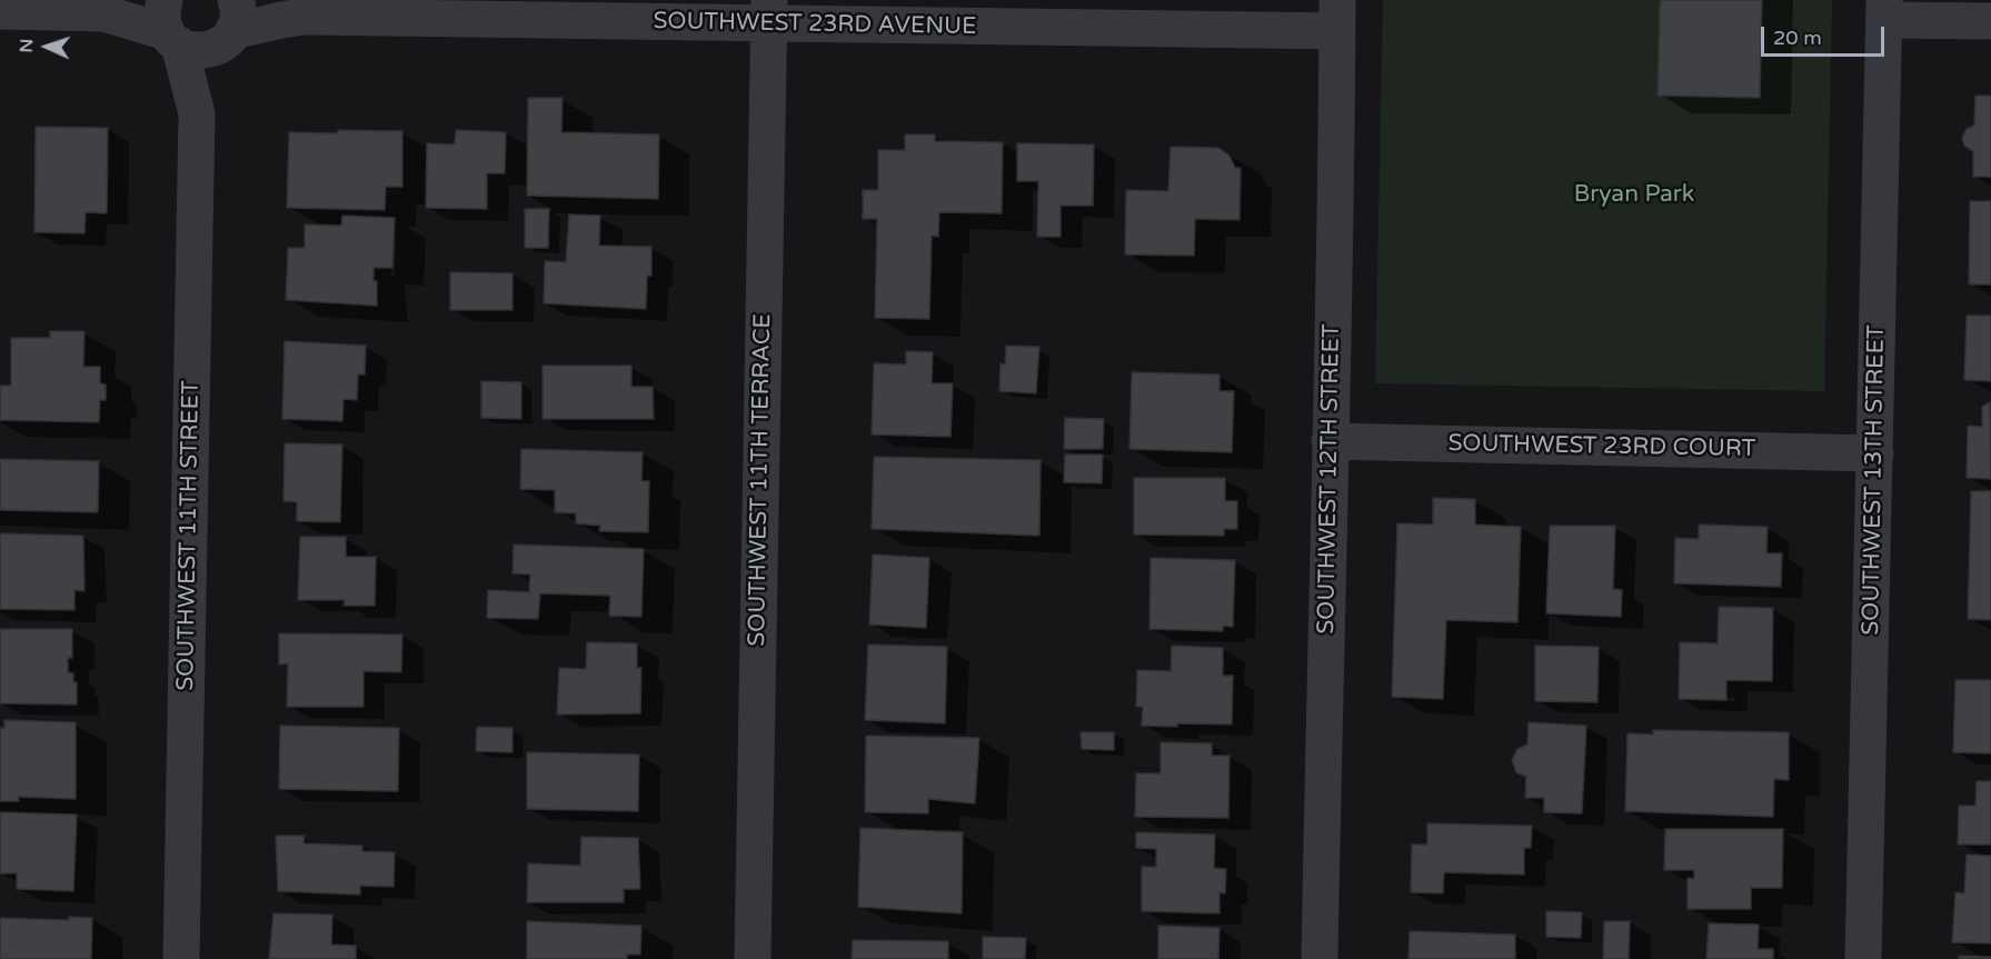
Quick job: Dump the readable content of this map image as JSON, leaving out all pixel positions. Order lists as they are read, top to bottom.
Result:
{
  "streets": {
    "street": [
      "SOUTHWEST 23RD AVENUE",
      "SOUTHWEST 23RD COURT",
      "SOUTHWEST 12TH STREET",
      "SOUTHWEST 11TH TERRACE",
      "SOUTHWEST 13TH STREET",
      "SOUTHWEST 11TH STREET"
    ]
  },
  "crossings": [
    ["SOUTHWEST 23RD AVENUE", "SOUTHWEST 12TH STREET"],
    ["SOUTHWEST 23RD AVENUE", "SOUTHWEST 11TH TERRACE"],
    ["SOUTHWEST 23RD AVENUE", "SOUTHWEST 11TH STREET"],
    ["SOUTHWEST 23RD COURT", "SOUTHWEST 12TH STREET"],
    ["SOUTHWEST 23RD COURT", "SOUTHWEST 13TH STREET"]
  ],
  "parks": ["Bryan Park"],
  "scale_bar": "20 m",
  "north": "left"
}
